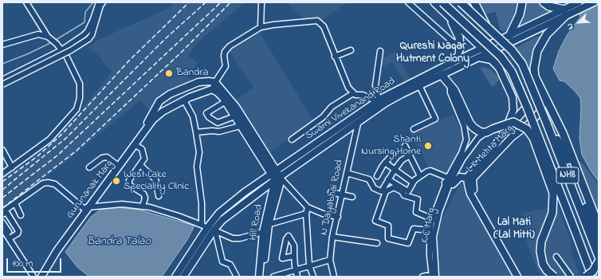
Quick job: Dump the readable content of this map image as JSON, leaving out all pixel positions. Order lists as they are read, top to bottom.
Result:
{
  "streets": {
    "highway": ["NH8"],
    "main road": [
      "Swami Vivekanand Road",
      "L K Mehta Marg",
      "Gurunanak Marg",
      "Hill Road"
    ],
    "street": ["N Dayabhai Road", "K C Marg"]
  },
  "crossings": [
    ["Swami Vivekanand Road", "N Dayabhai Road"],
    ["Swami Vivekanand Road", "Hill Road"]
  ],
  "districts": ["Qureshi Nagar Hutment Colony", "Lal Mati (Lal Mitti)"],
  "water": ["Bandra Talao"],
  "places": ["Bandra", "Shanti Nursing Home", "West Lake Speciality Clinic"],
  "scale_bar": "100 m",
  "north": "bottom left"
}
